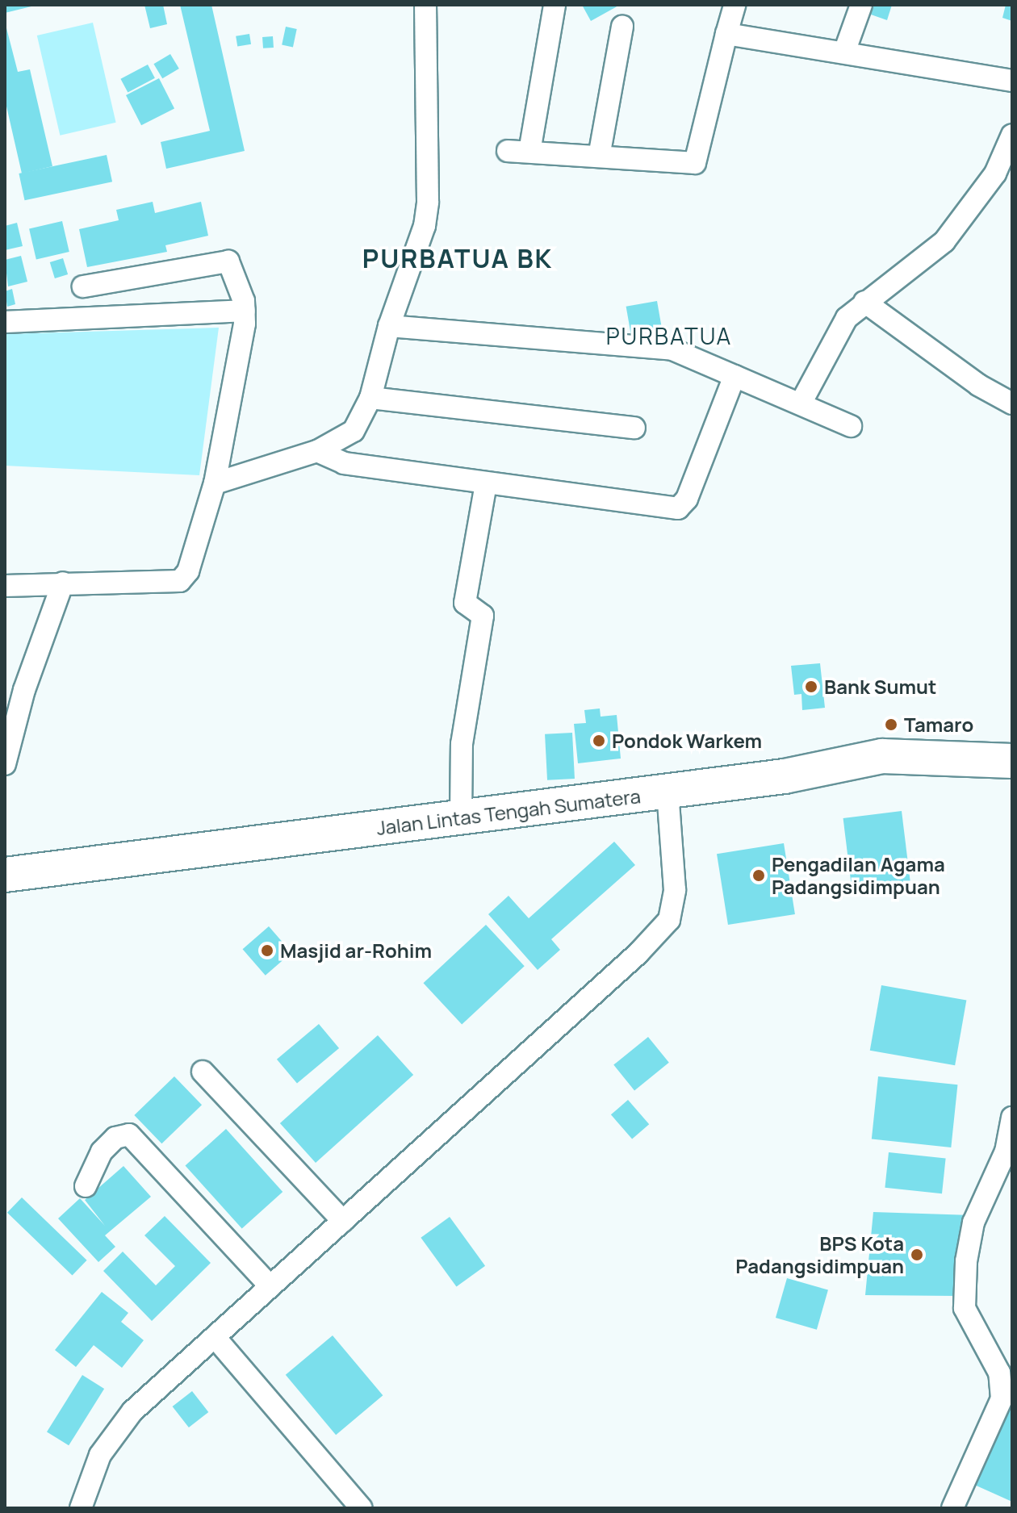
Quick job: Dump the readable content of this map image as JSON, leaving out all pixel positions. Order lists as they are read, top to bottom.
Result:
{
  "streets": {
    "highway": ["Jalan Lintas Tengah Sumatera"]
  },
  "districts": ["PURBATUA BK", "PURBATUA"],
  "places": [
    "Bank Sumut",
    "Tamaro",
    "Pondok Warkem",
    "Pengadilan Agama Padangsidimpuan",
    "Masjid ar-Rohim",
    "BPS Kota Padangsidimpuan"
  ]
}
